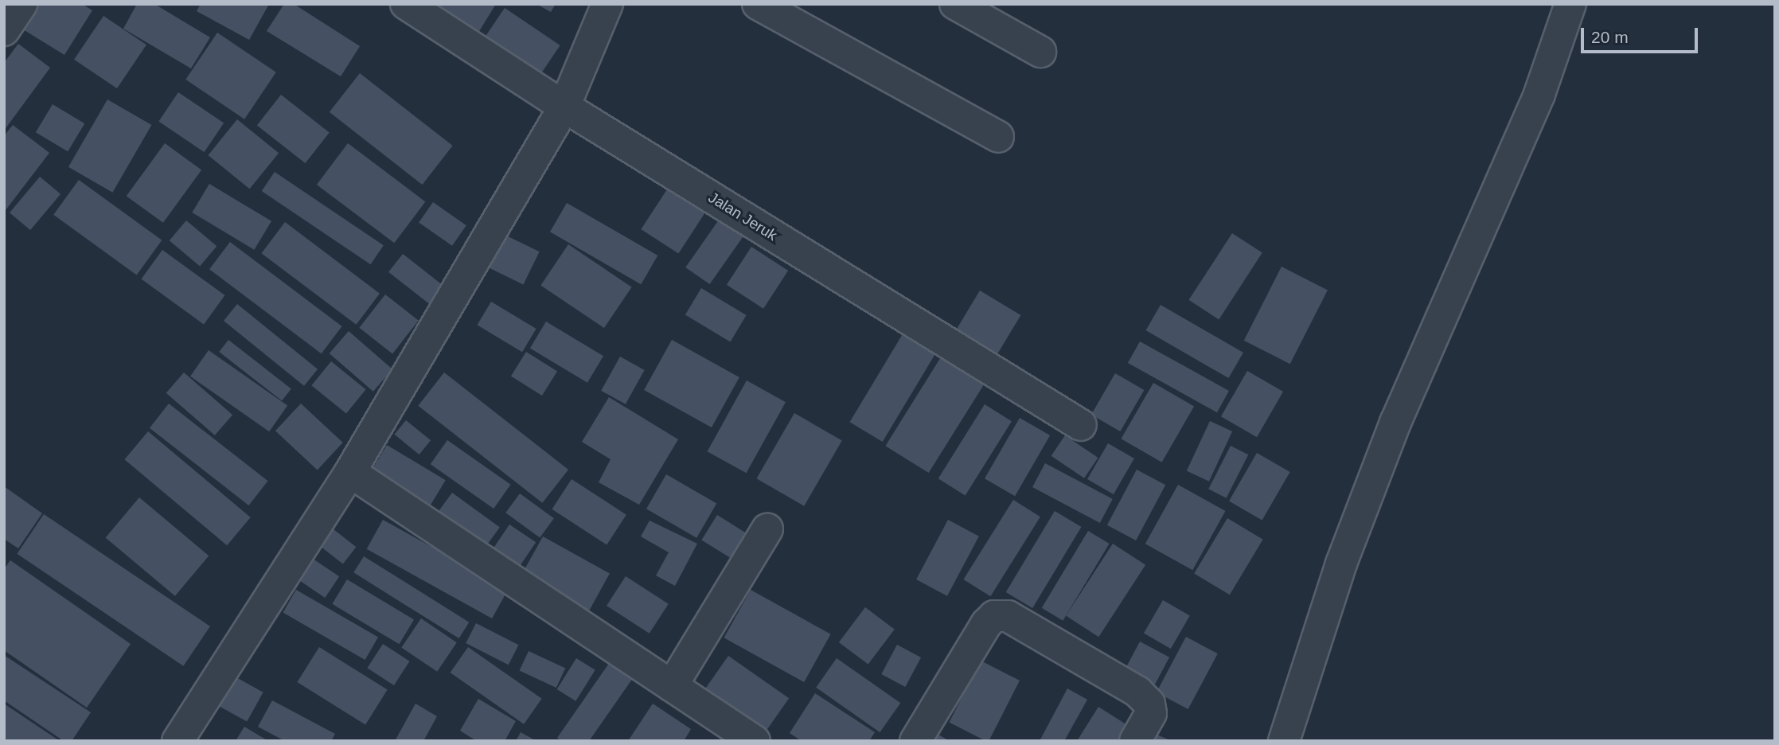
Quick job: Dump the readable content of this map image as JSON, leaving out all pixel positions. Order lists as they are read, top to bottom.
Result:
{
  "streets": {
    "street": ["Jalan Jeruk"]
  },
  "scale_bar": "20 m"
}
